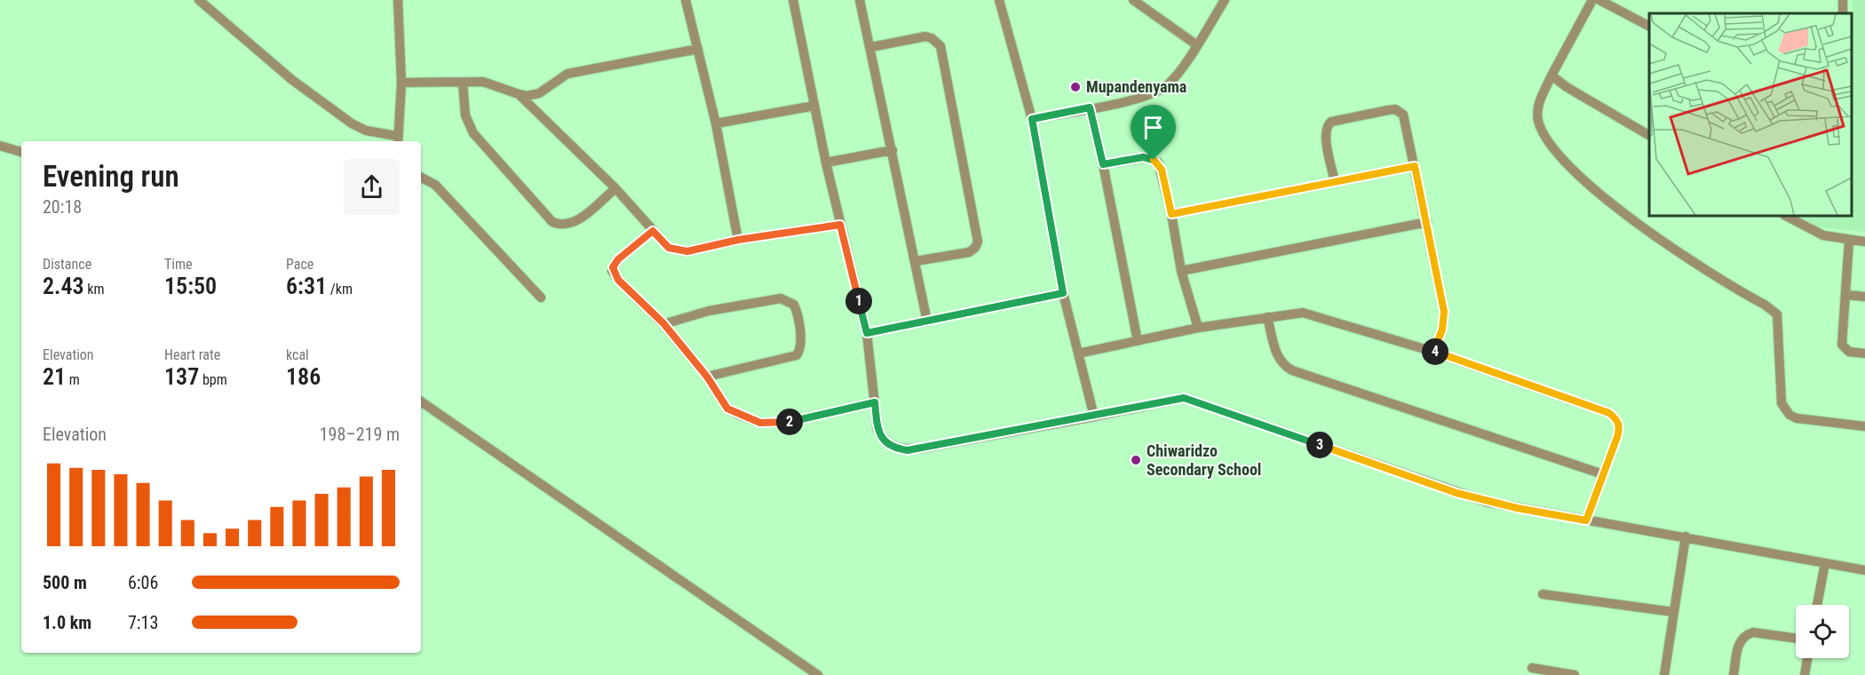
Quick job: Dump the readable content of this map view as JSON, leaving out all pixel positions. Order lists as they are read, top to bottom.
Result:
{
  "places": ["Mupandenyama", "Chiwaridzo Secondary School"],
  "page": {
    "heading": ["Evening run", "20:18"],
    "stats": [
      ["Distance", "2.43 km"],
      ["Time", "15:50"],
      ["Pace", "6:31 /km"],
      ["Elevation", "21 m"],
      ["Heart rate", "137 bpm"],
      ["kcal", "186"]
    ],
    "pins": [
      "1",
      "4",
      "2",
      "3"
    ],
    "chart": ["Elevation", "198–219 m"],
    "list": [
      {
        "name": "500 m",
        "note": "6:06"
      },
      {
        "name": "1.0 km",
        "note": "7:13"
      }
    ]
  }
}
